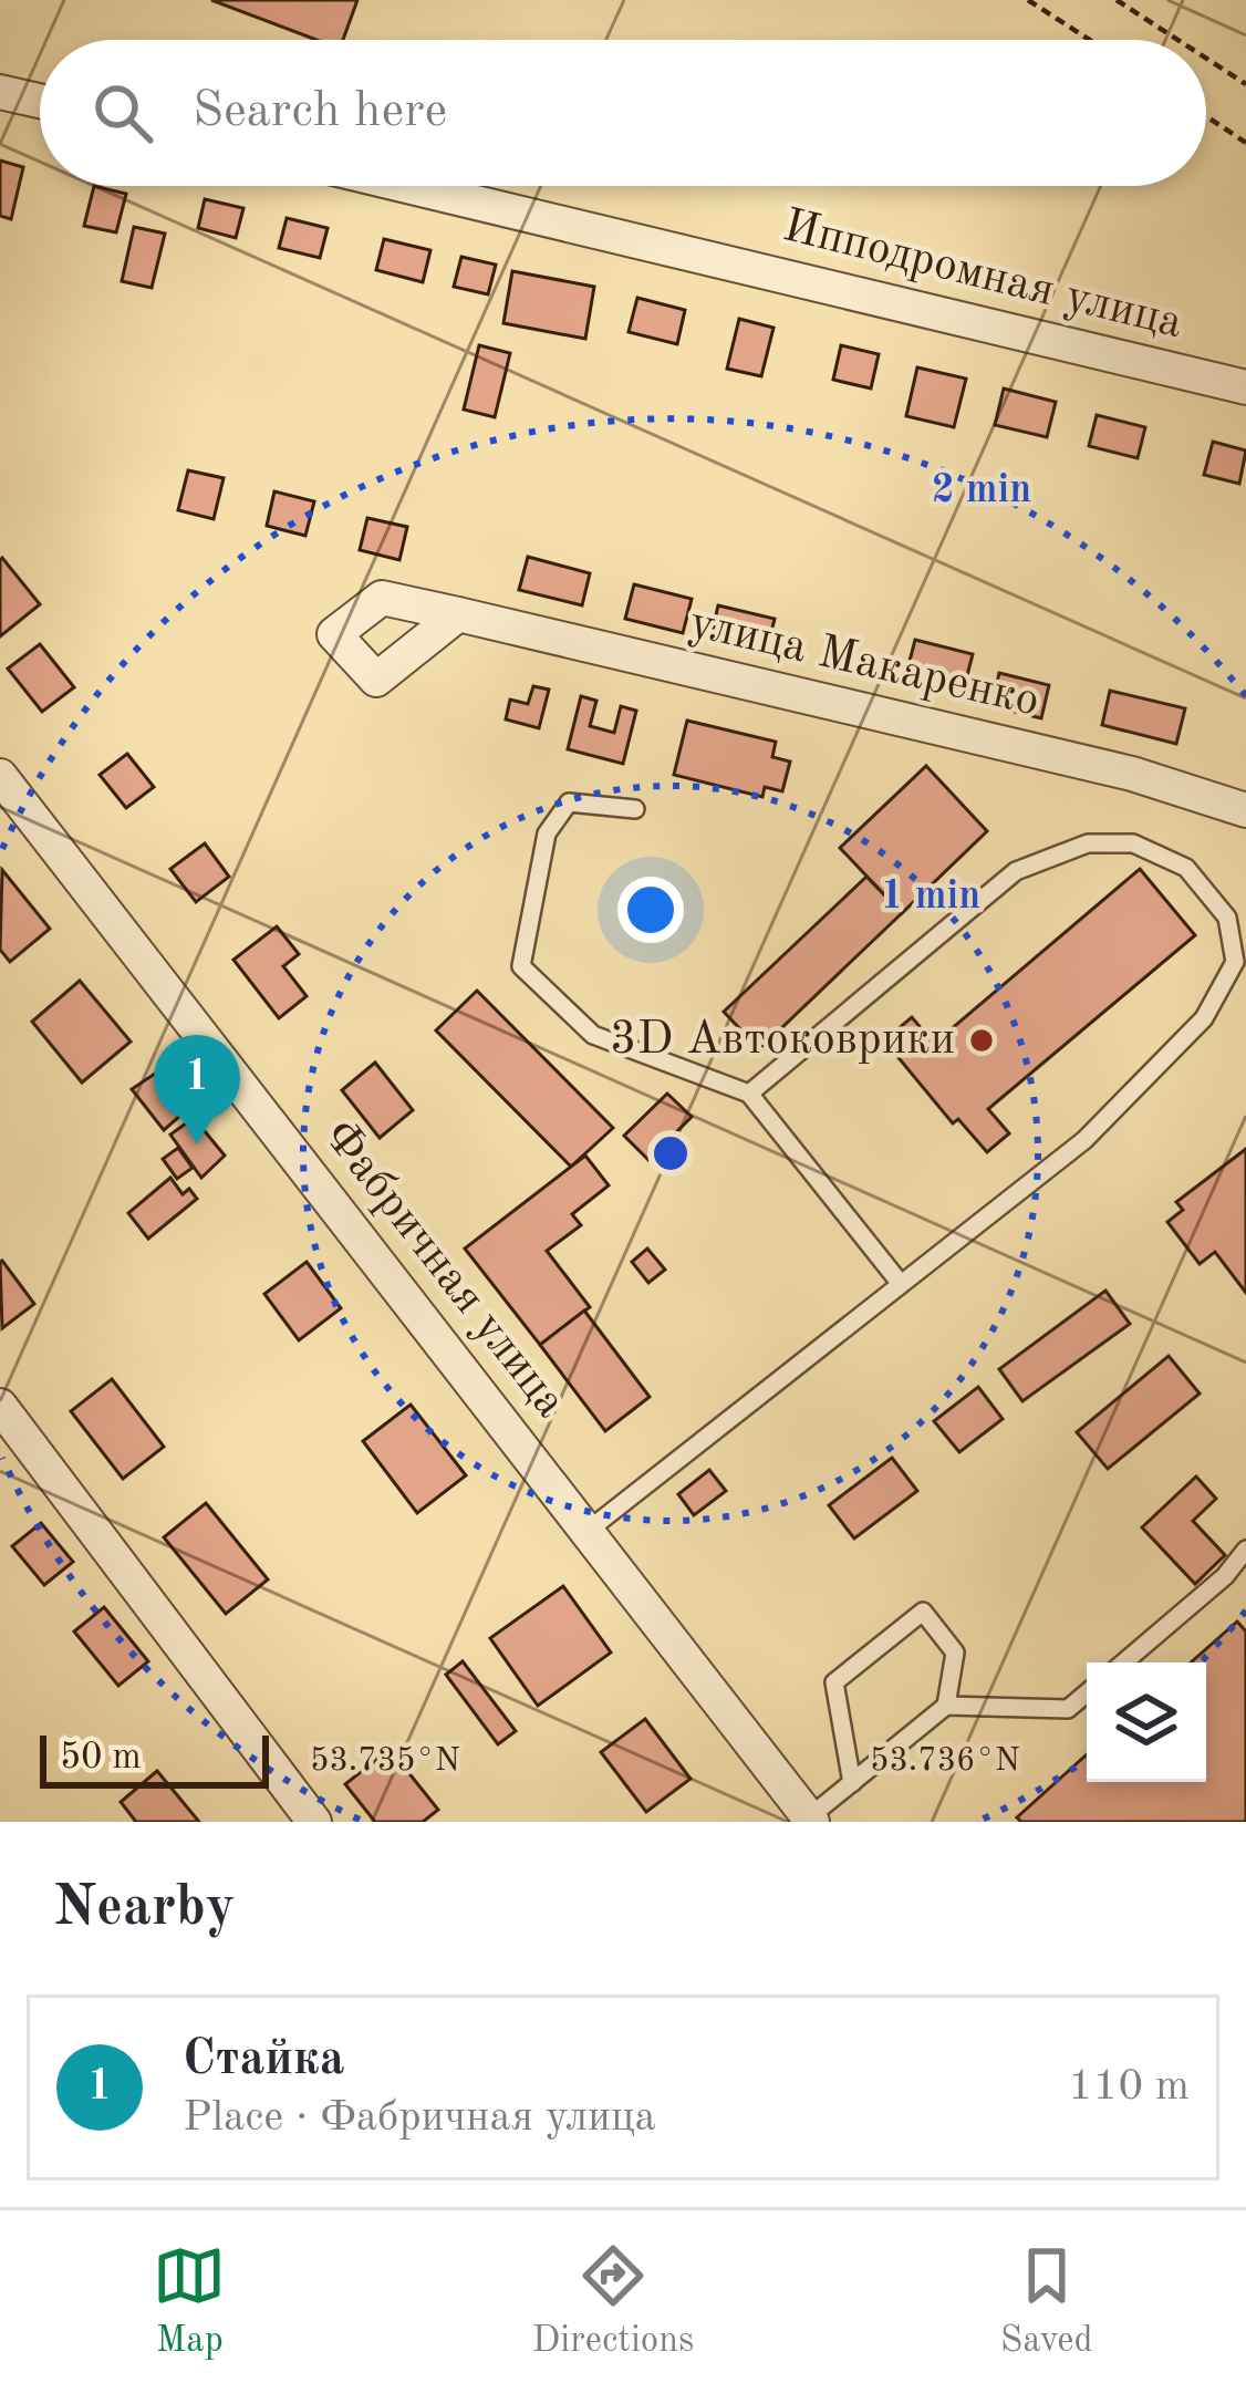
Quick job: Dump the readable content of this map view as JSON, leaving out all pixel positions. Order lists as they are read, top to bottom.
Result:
{
  "streets": {
    "street": ["Ипподромная улица", "улица Макаренко", "Фабричная улица"]
  },
  "places": ["3D Автоковрики"],
  "scale_bar": "50 m",
  "page": {
    "search": "Search here",
    "pins": "1",
    "scale": "50 m",
    "heading": "Nearby",
    "list": [
      {
        "mark": "1",
        "name": "Стайка",
        "note": "Place · Фабричная улица",
        "value": "110 m"
      }
    ],
    "nav": ["Map", "Directions", "Saved"]
  },
  "coordinates": ["53.735°N", "53.736°N"],
  "rings": ["2 min", "1 min"]
}
